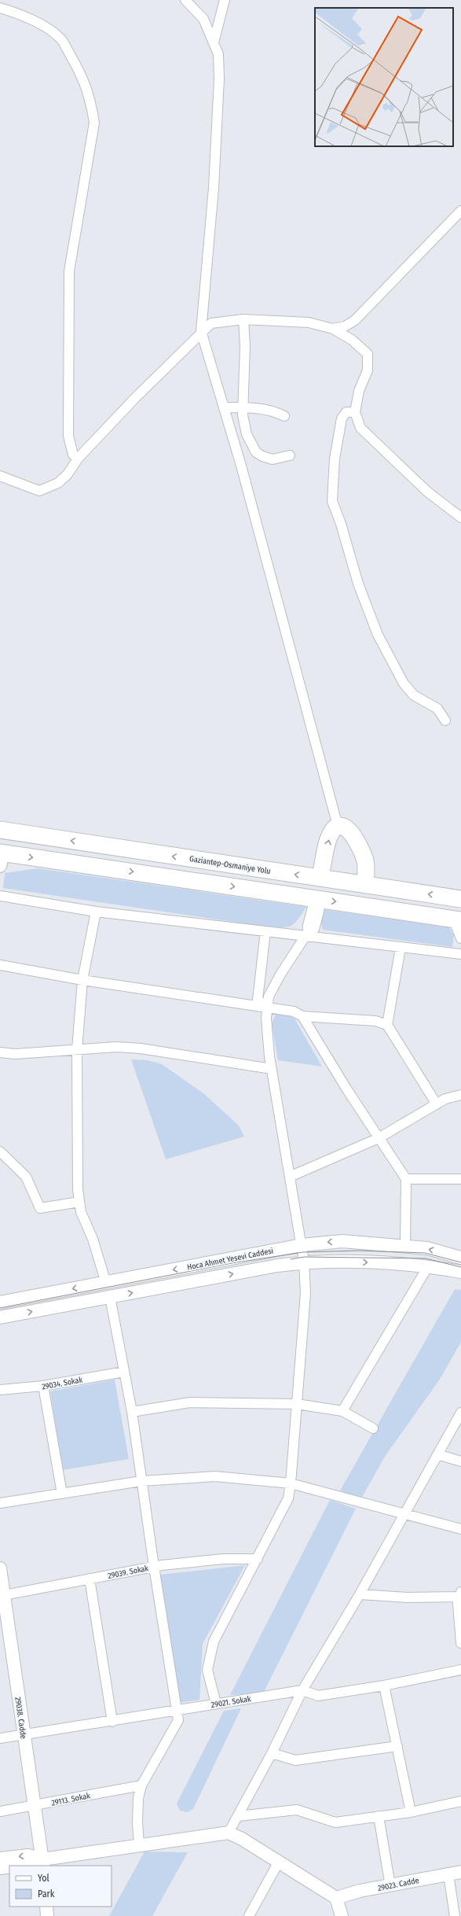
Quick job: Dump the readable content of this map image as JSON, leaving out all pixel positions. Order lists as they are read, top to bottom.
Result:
{
  "streets": {
    "highway": ["Gaziantep-Osmaniye Yolu"],
    "street": [
      "Hoca Ahmet Yesevi Caddesi",
      "29034. Sokak",
      "29039. Sokak",
      "29021. Sokak",
      "29038. Cadde",
      "29113. Sokak",
      "29023. Cadde"
    ]
  },
  "crossings": [
    ["29039. Sokak", "29038. Cadde"],
    ["29021. Sokak", "29038. Cadde"],
    ["29038. Cadde", "29113. Sokak"]
  ],
  "legend": ["Yol", "Park"]
}
